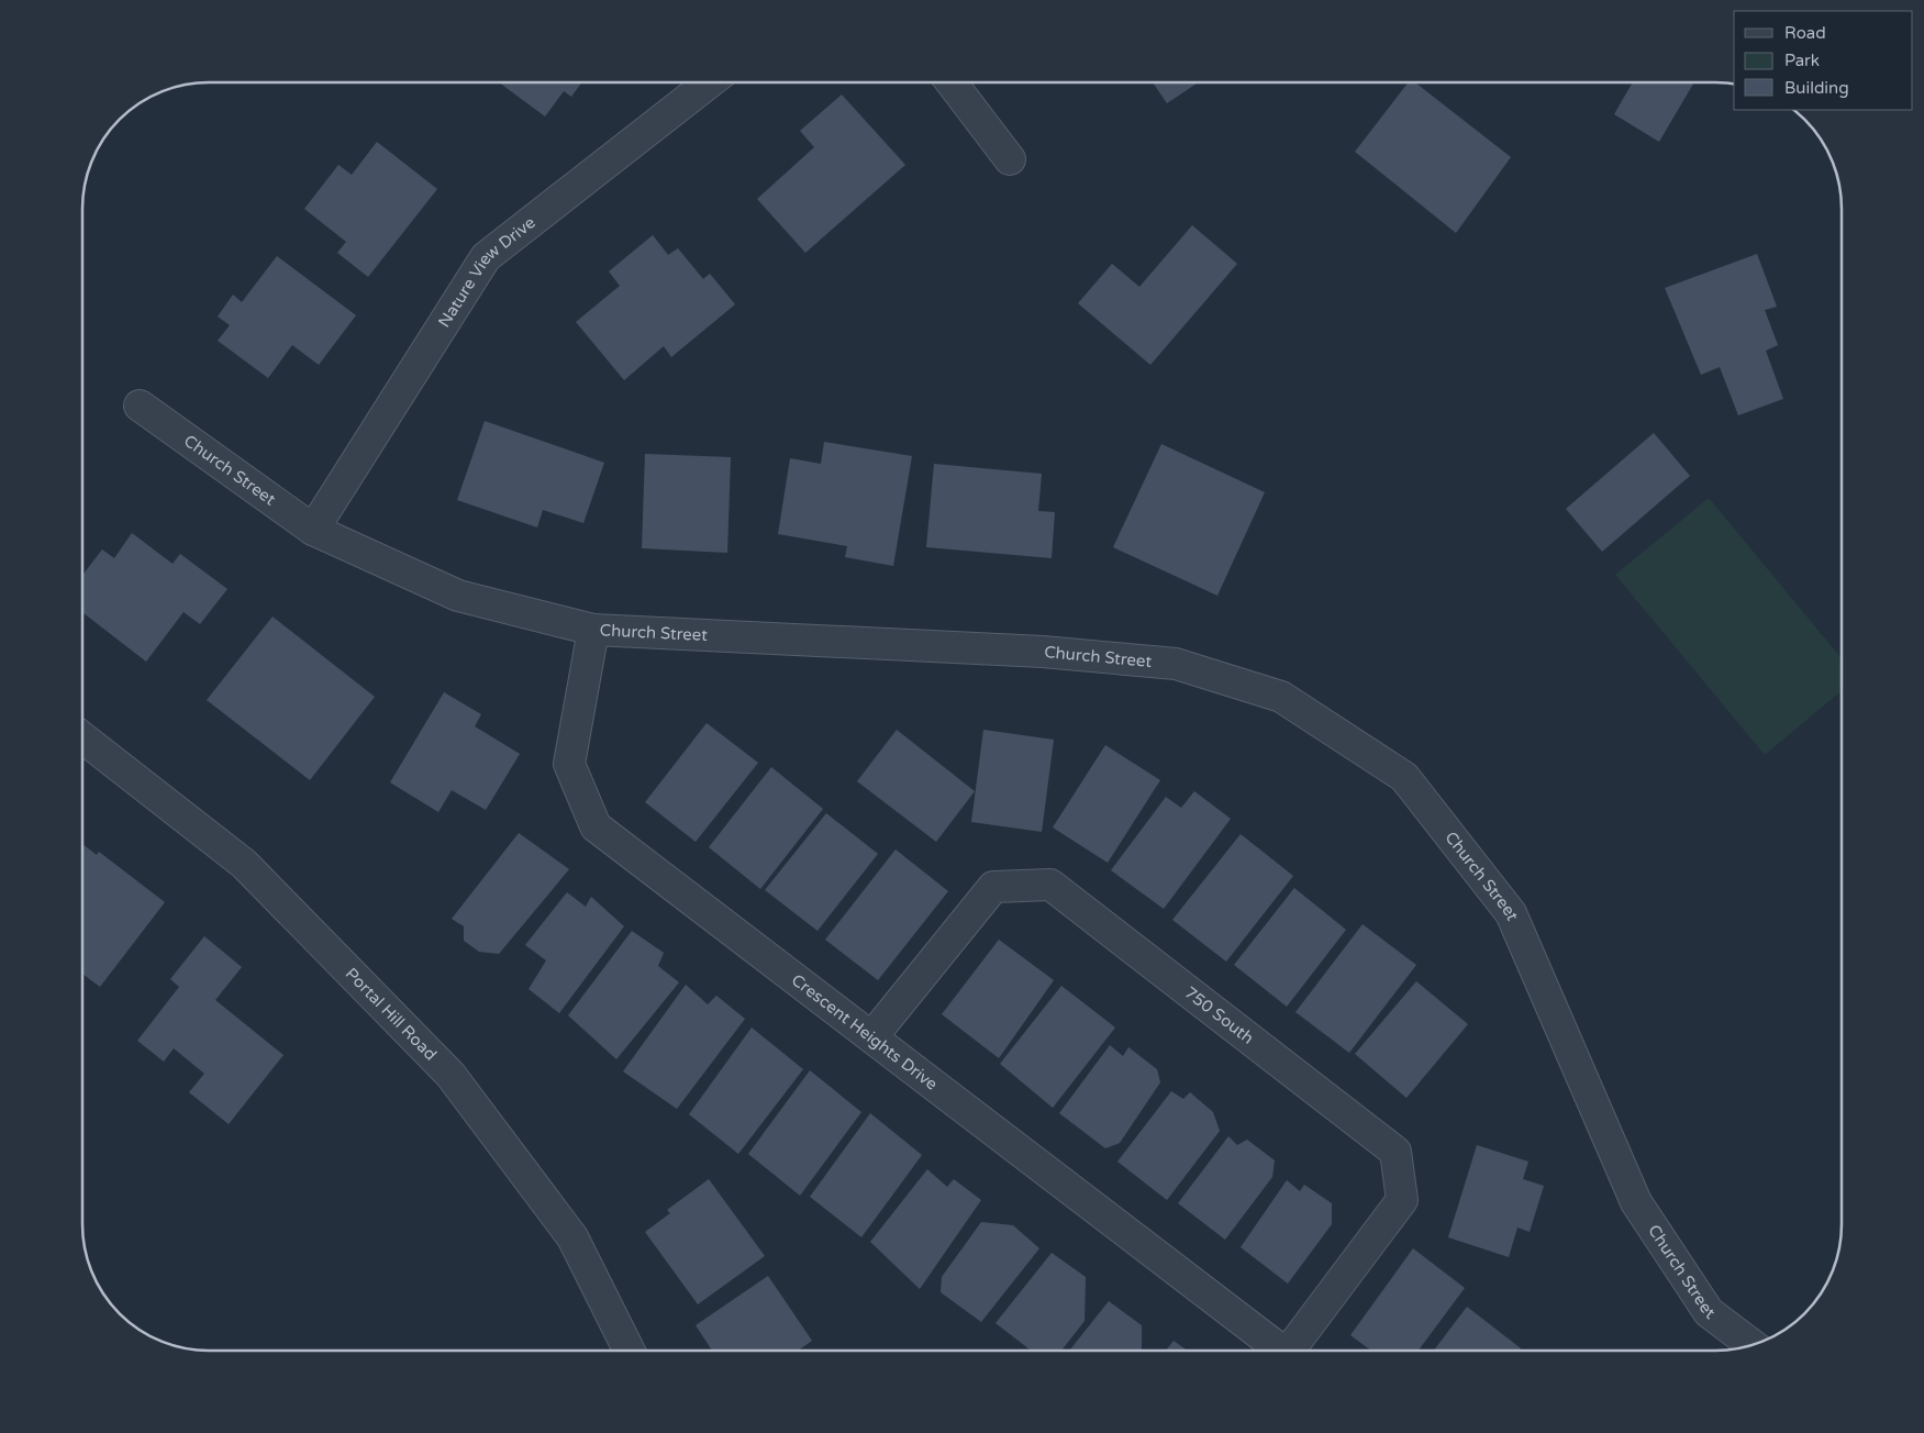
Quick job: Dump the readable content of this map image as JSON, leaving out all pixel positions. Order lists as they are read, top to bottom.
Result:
{
  "streets": {
    "street": [
      "Nature View Drive",
      "Church Street",
      "Portal Hill Road",
      "750 South",
      "Crescent Heights Drive"
    ]
  },
  "crossings": [
    ["Nature View Drive", "Church Street"],
    ["Church Street", "Crescent Heights Drive"],
    ["750 South", "Crescent Heights Drive"]
  ],
  "legend": ["Road", "Park", "Building"]
}
